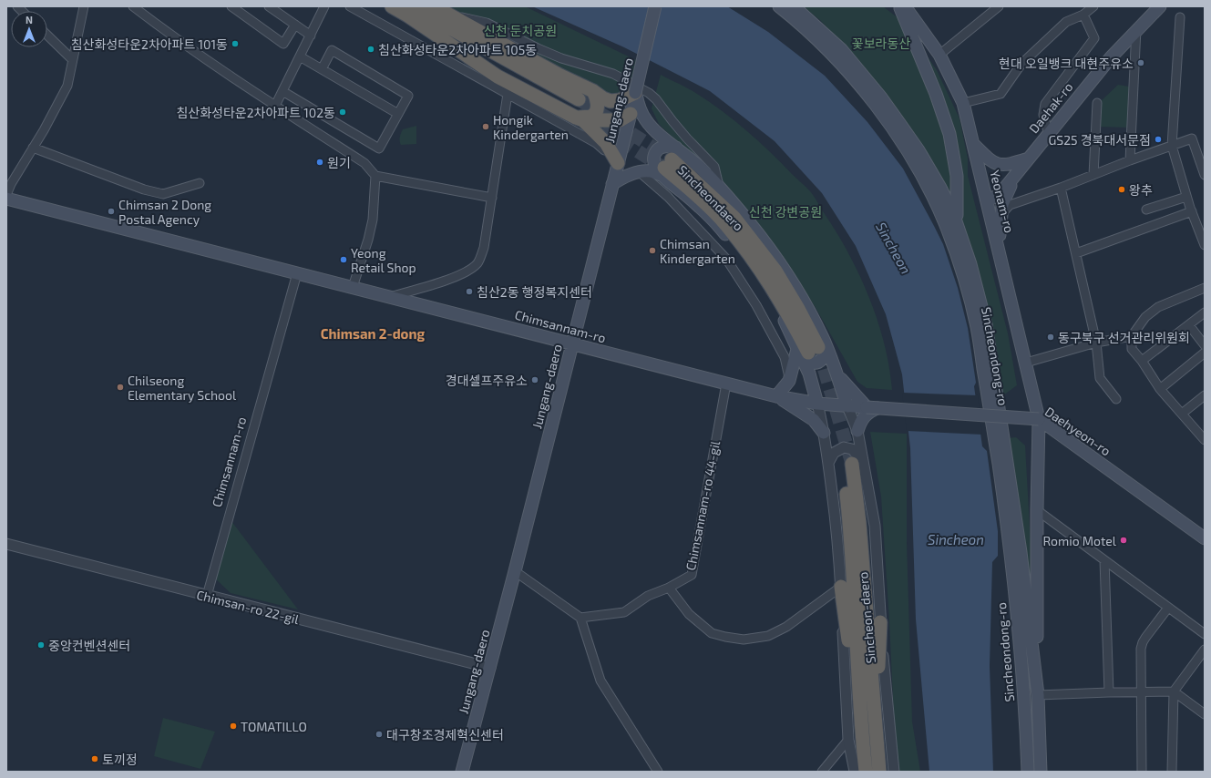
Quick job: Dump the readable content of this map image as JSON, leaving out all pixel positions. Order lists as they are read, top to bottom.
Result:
{
  "streets": {
    "highway": ["Sincheondaero", "Sincheon-daero"],
    "main road": [
      "Jungang-daero",
      "Daehak-ro",
      "Yeonam-ro",
      "Chimsannam-ro",
      "Sincheondong-ro",
      "Daehyeon-ro"
    ],
    "street": ["Chimsannam-ro 44-gil", "Chimsan-ro 22-gil"]
  },
  "crossings": [
    ["Jungang-daero", "Chimsannam-ro"],
    ["Jungang-daero", "Chimsan-ro 22-gil"],
    ["Daehak-ro", "Yeonam-ro"],
    ["Yeonam-ro", "Sincheondong-ro"],
    ["Yeonam-ro", "Daehyeon-ro"],
    ["Chimsannam-ro", "Daehyeon-ro"],
    ["Chimsannam-ro", "Chimsannam-ro 44-gil"],
    ["Chimsannam-ro", "Chimsan-ro 22-gil"]
  ],
  "districts": ["Chimsan 2-dong"],
  "water": ["Sincheon"],
  "parks": ["신천 둔치공원", "꽃보라동산", "신천 강변공원"],
  "places": [
    "침산화성타운2차아파트 101동",
    "침산화성타운2차아파트 105동",
    "현대 오일뱅크 대현주유소",
    "침산화성타운2차아파트 102동",
    "Hongik Kindergarten",
    "GS25 경북대서문점",
    "원기",
    "왕추",
    "Chimsan 2 Dong Postal Agency",
    "Chimsan Kindergarten",
    "Yeong Retail Shop",
    "침산2동 행정복지센터",
    "동구북구 선거관리위원회",
    "경대셀프주유소",
    "Chilseong Elementary School",
    "Romio Motel",
    "중앙컨벤션센터",
    "TOMATILLO",
    "대구창조경제혁신센터",
    "토끼정"
  ],
  "north": "top"
}
